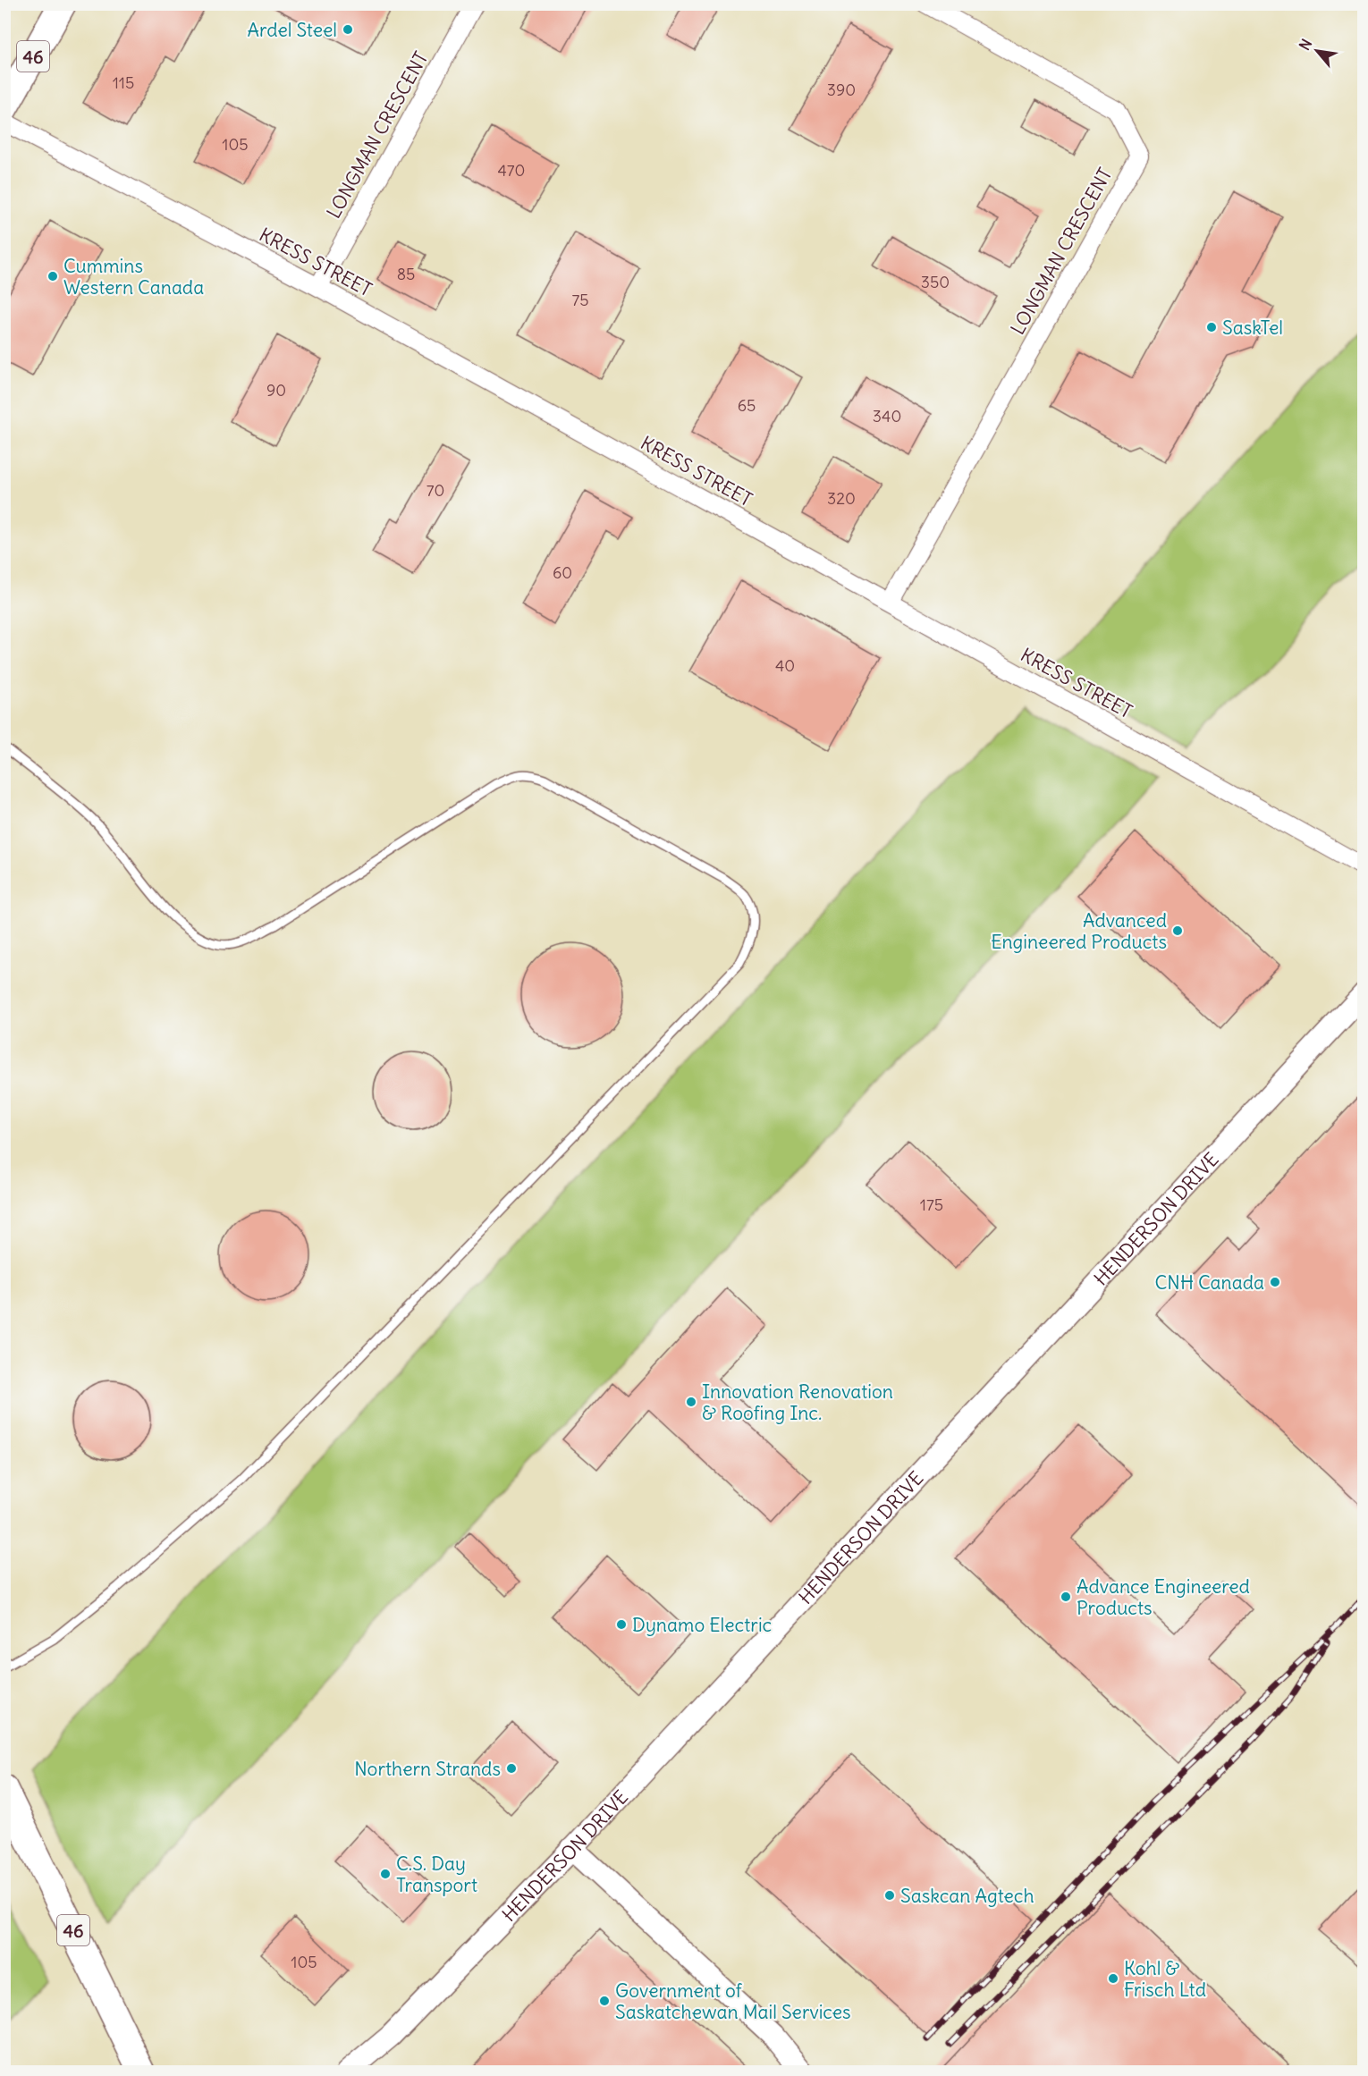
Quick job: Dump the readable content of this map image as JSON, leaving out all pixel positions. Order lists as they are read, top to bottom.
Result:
{
  "streets": {
    "main road": ["46"],
    "street": ["LONGMAN CRESCENT", "KRESS STREET", "HENDERSON DRIVE"]
  },
  "crossings": [
    ["LONGMAN CRESCENT", "KRESS STREET"]
  ],
  "places": [
    "Ardel Steel",
    "Cummins Western Canada",
    "SaskTel",
    "Advanced Engineered Products",
    "CNH Canada",
    "Innovation Renovation & Roofing Inc.",
    "Advance Engineered Products",
    "Dynamo Electric",
    "Northern Strands",
    "C.S. Day Transport",
    "Saskcan Agtech",
    "Kohl & Frisch Ltd",
    "Government of Saskatchewan Mail Services"
  ],
  "house_numbers": [
    "115",
    "390",
    "105",
    "470",
    "85",
    "350",
    "75",
    "90",
    "65",
    "340",
    "70",
    "320",
    "60",
    "40",
    "175",
    "105"
  ],
  "north": "top left"
}
